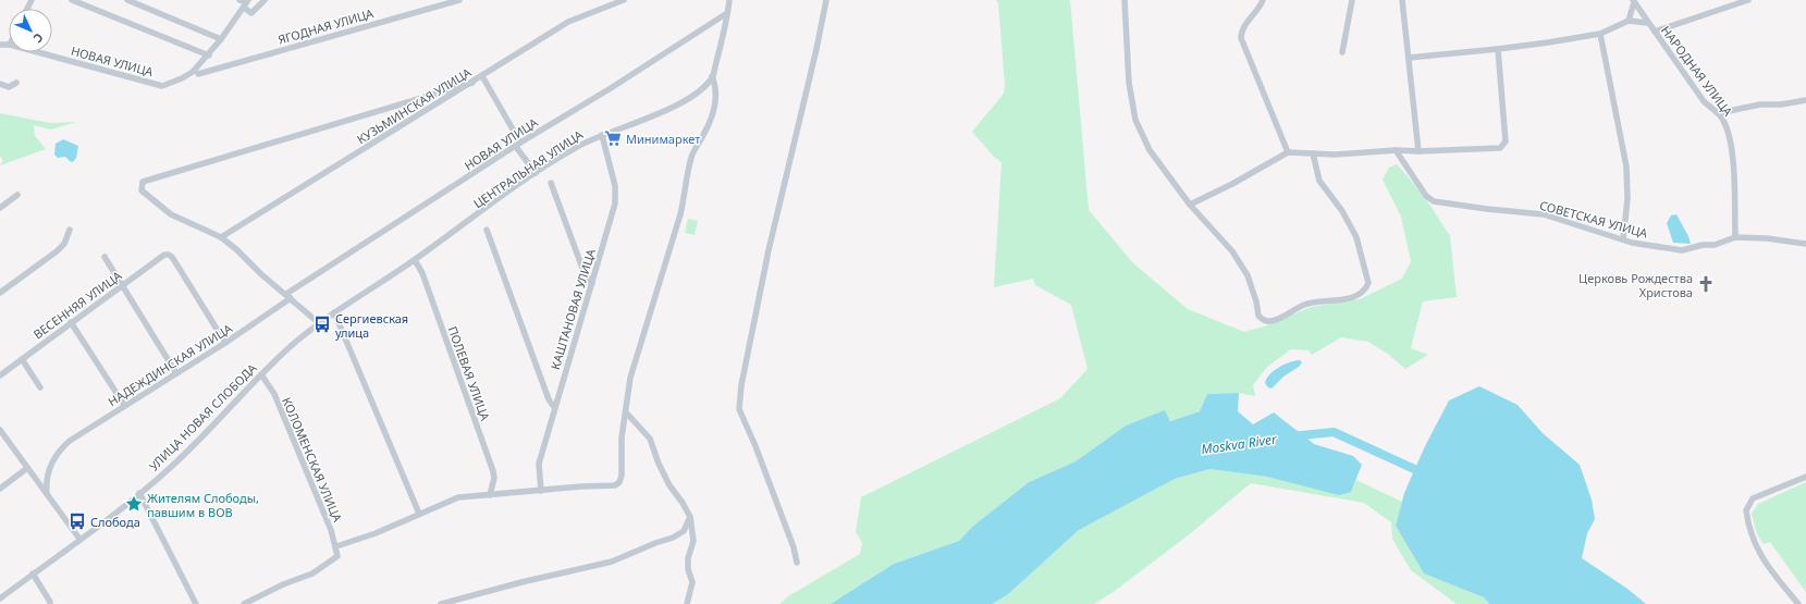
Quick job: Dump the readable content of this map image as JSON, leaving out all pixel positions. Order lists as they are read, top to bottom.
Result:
{
  "streets": {
    "street": [
      "ЯГОДНАЯ УЛИЦА",
      "НОВАЯ УЛИЦА",
      "НАРОДНАЯ УЛИЦА",
      "КУЗЬМИНСКАЯ УЛИЦА",
      "ЦЕНТРАЛЬНАЯ УЛИЦА",
      "СОВЕТСКАЯ УЛИЦА",
      "ВЕСЕННЯЯ УЛИЦА",
      "КАШТАНОВАЯ УЛИЦА",
      "НАДЕЖДИНСКАЯ УЛИЦА",
      "ПОЛЕВАЯ УЛИЦА",
      "УЛИЦА НОВАЯ СЛОБОДА",
      "КОЛОМЕНСКАЯ УЛИЦА"
    ]
  },
  "crossings": [
    ["НОВАЯ УЛИЦА", "НАДЕЖДИНСКАЯ УЛИЦА"],
    ["НАРОДНАЯ УЛИЦА", "СОВЕТСКАЯ УЛИЦА"],
    ["ЦЕНТРАЛЬНАЯ УЛИЦА", "КАШТАНОВАЯ УЛИЦА"],
    ["ЦЕНТРАЛЬНАЯ УЛИЦА", "ПОЛЕВАЯ УЛИЦА"],
    ["ЦЕНТРАЛЬНАЯ УЛИЦА", "УЛИЦА НОВАЯ СЛОБОДА"],
    ["ВЕСЕННЯЯ УЛИЦА", "НАДЕЖДИНСКАЯ УЛИЦА"],
    ["УЛИЦА НОВАЯ СЛОБОДА", "КОЛОМЕНСКАЯ УЛИЦА"]
  ],
  "water": ["Moskva River"],
  "places": {
    "supermarket": ["Минимаркет"],
    "church": ["Церковь Рождества Христова"],
    "bus stop": ["Сергиевская улица", "Слобода"],
    "place": ["Жителям Слободы, павшим в ВОВ"]
  },
  "north": "bottom right"
}
